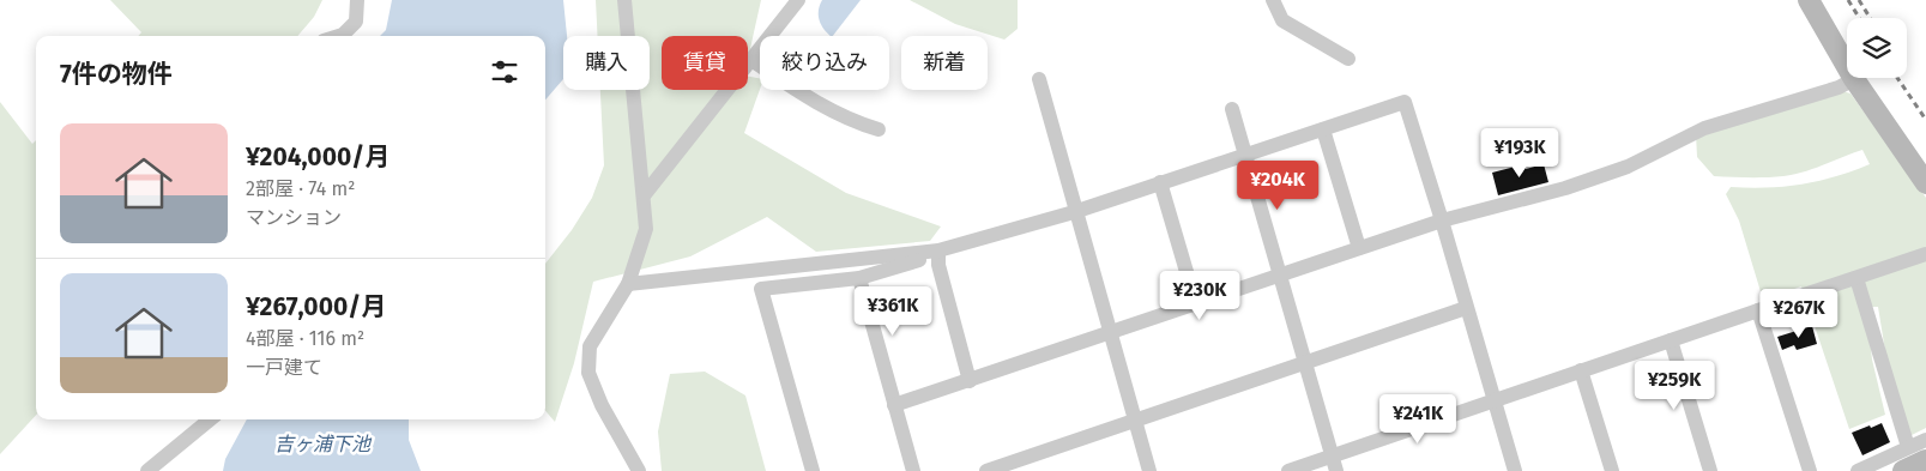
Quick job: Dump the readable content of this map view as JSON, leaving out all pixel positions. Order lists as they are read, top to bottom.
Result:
{
  "water": ["吉ヶ浦下池"],
  "page": {
    "chip": [
      "購入",
      "賃貸",
      "絞り込み",
      "新着"
    ],
    "heading": "7件の物件",
    "list": [
      {
        "name": "¥204,000/月",
        "note": "2部屋 · 74 m² · マンション"
      },
      {
        "name": "¥267,000/月",
        "note": "4部屋 · 116 m² · 一戸建て"
      }
    ],
    "price": [
      "¥193K",
      "¥204K",
      "¥230K",
      "¥361K",
      "¥267K",
      "¥259K",
      "¥241K"
    ]
  }
}
